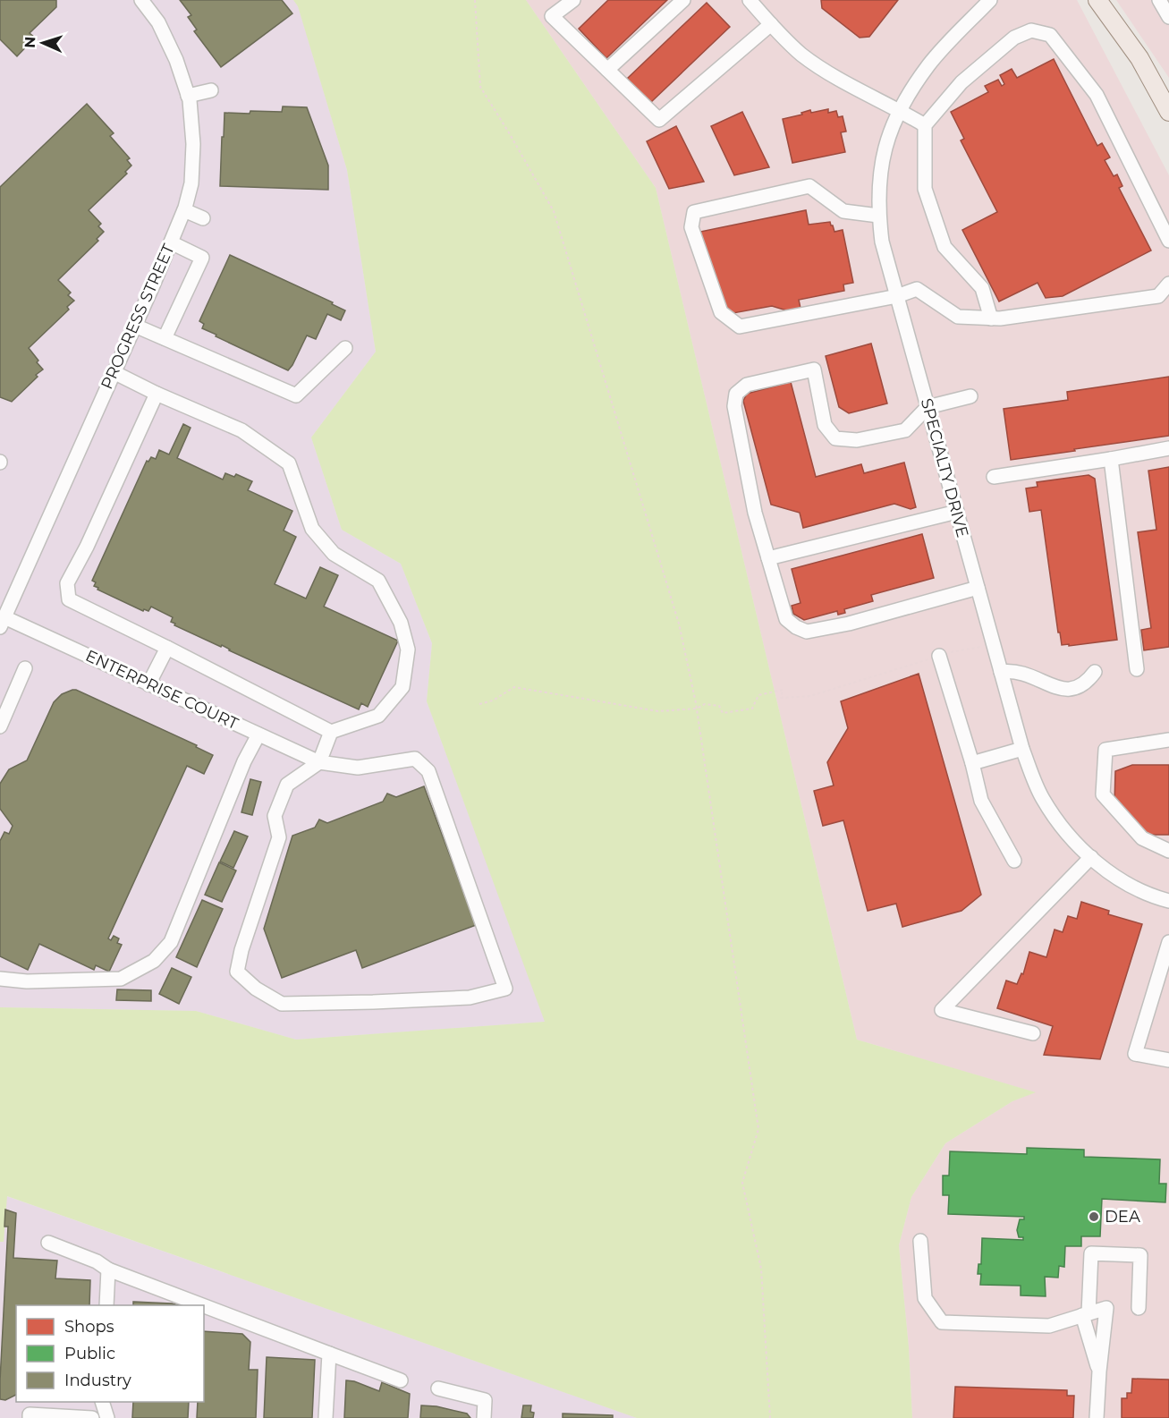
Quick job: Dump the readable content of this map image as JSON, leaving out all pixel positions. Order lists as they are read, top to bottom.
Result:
{
  "streets": {
    "street": ["PROGRESS STREET", "SPECIALTY DRIVE", "ENTERPRISE COURT"]
  },
  "crossings": [
    ["PROGRESS STREET", "ENTERPRISE COURT"]
  ],
  "places": ["DEA"],
  "legend": ["Shops", "Public", "Industry"],
  "north": "left"
}
